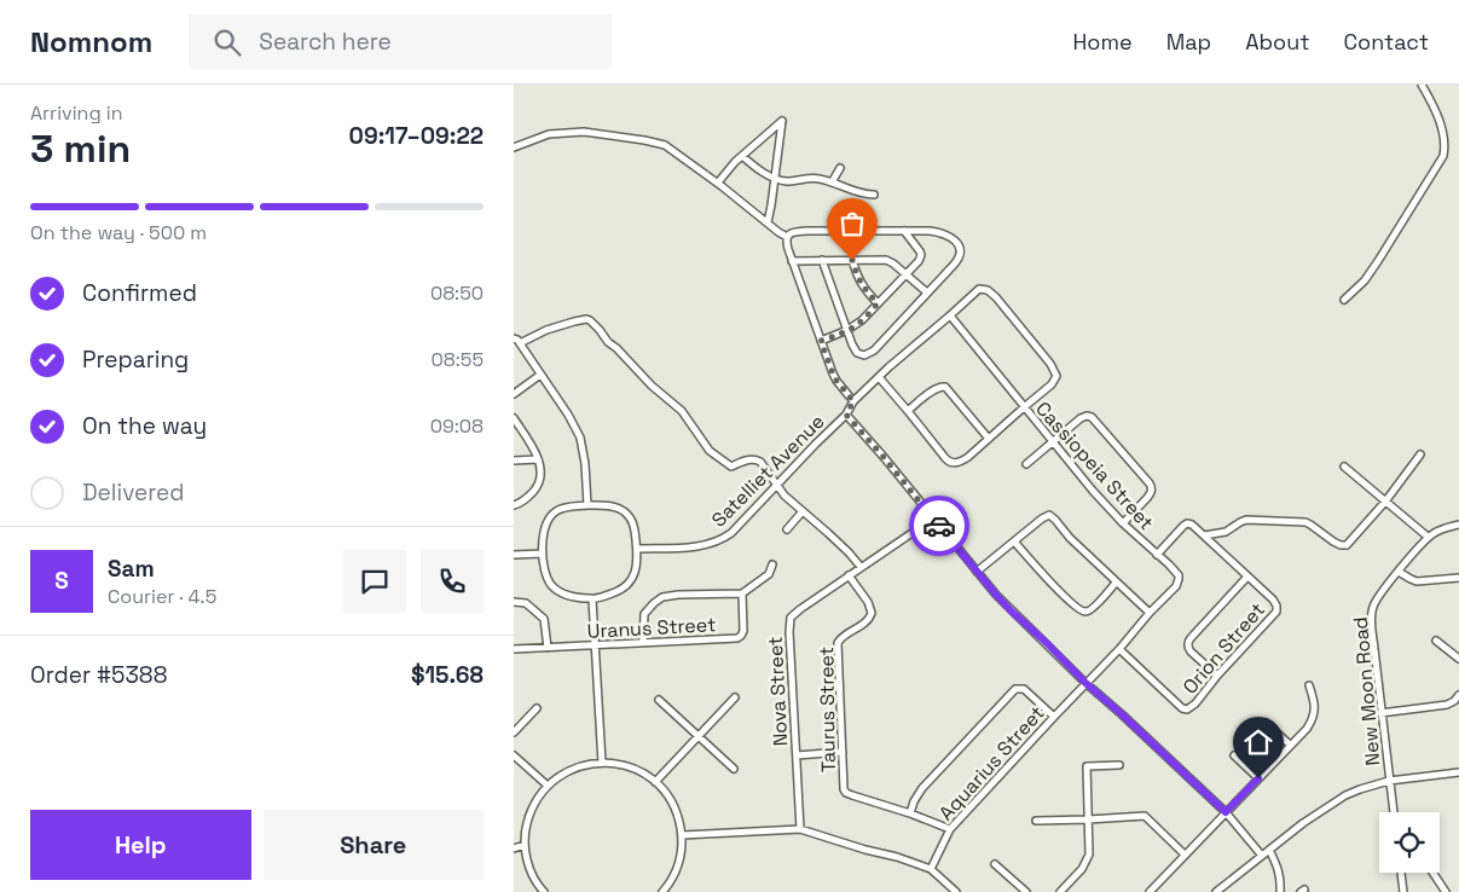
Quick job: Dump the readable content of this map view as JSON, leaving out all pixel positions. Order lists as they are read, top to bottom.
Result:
{
  "streets": {
    "street": [
      "Cassiopeia Street",
      "Satelliet Avenue",
      "Uranus Street",
      "Orion Street",
      "Nova Street",
      "New Moon Road",
      "Taurus Street",
      "Aquarius Street"
    ]
  },
  "crossings": [
    ["Cassiopeia Street", "Satelliet Avenue"],
    ["Cassiopeia Street", "Orion Street"],
    ["Cassiopeia Street", "Aquarius Street"],
    ["Nova Street", "Taurus Street"],
    ["Taurus Street", "Aquarius Street"]
  ],
  "page": {
    "header": "Nomnom",
    "search": "Search here",
    "nav": [
      "Home",
      "Map",
      "About",
      "Contact"
    ],
    "heading": ["3 min", "Arriving in", "09:17–09:22"],
    "panel": [
      "Sam",
      "Courier · 4.5",
      "Order #5388",
      "$15.68"
    ],
    "bar": "On the way · 500 m",
    "list": [
      ["Confirmed", "08:50"],
      ["Preparing", "08:55"],
      ["On the way", "09:08"],
      "Delivered"
    ],
    "round": "S",
    "buttons": ["Help", "Share"]
  }
}
